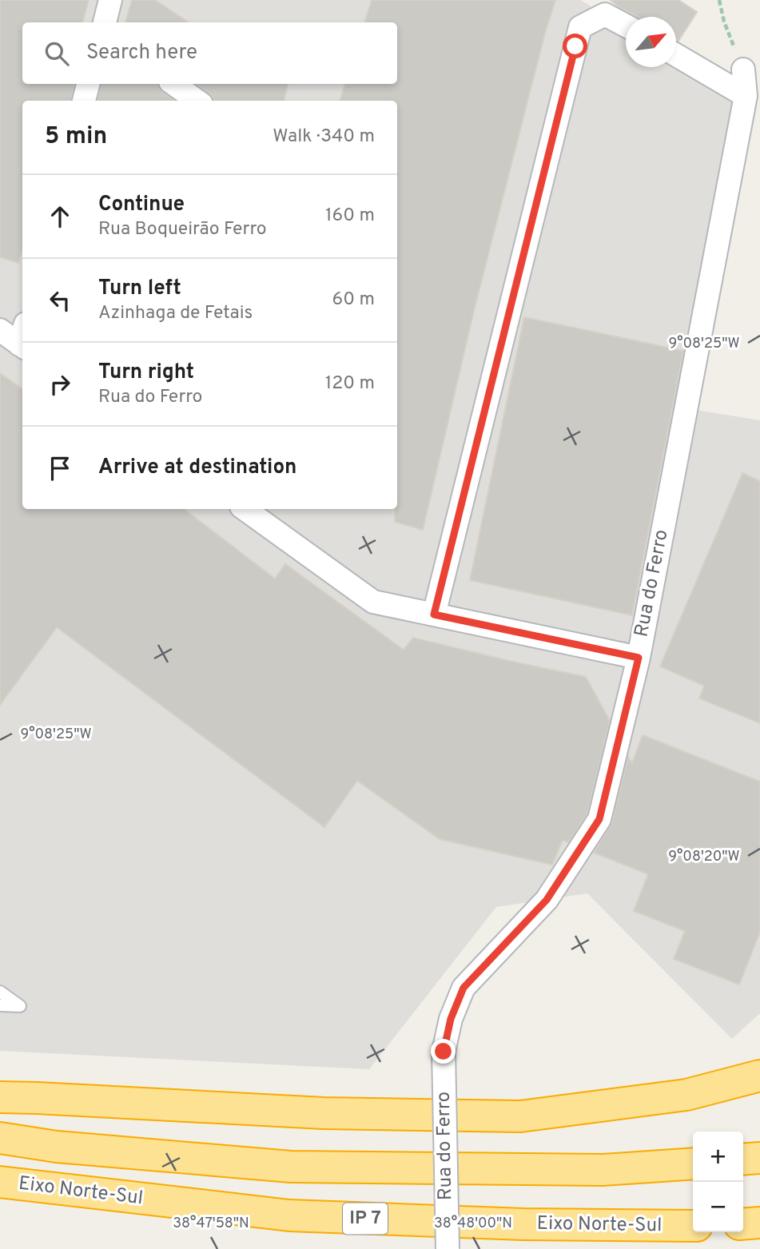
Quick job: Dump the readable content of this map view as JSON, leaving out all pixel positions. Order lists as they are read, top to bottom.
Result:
{
  "streets": {
    "highway": ["Eixo Norte-Sul", "IP 7"],
    "street": ["Rua do Ferro"]
  },
  "north": "top right",
  "page": {
    "search": "Search here",
    "heading": ["5 min", "Walk · 340 m"],
    "list": [
      ["Continue", "Rua Boqueirão Ferro", "160 m"],
      ["Turn left", "Azinhaga de Fetais", "60 m"],
      ["Turn right", "Rua do Ferro", "120 m"],
      "Arrive at destination"
    ],
    "map_buttons": ["+", "−"]
  },
  "coordinates": [
    "9°08'25\"W",
    "9°08'20\"W",
    "38°47'58\"N",
    "38°48'00\"N"
  ]
}
